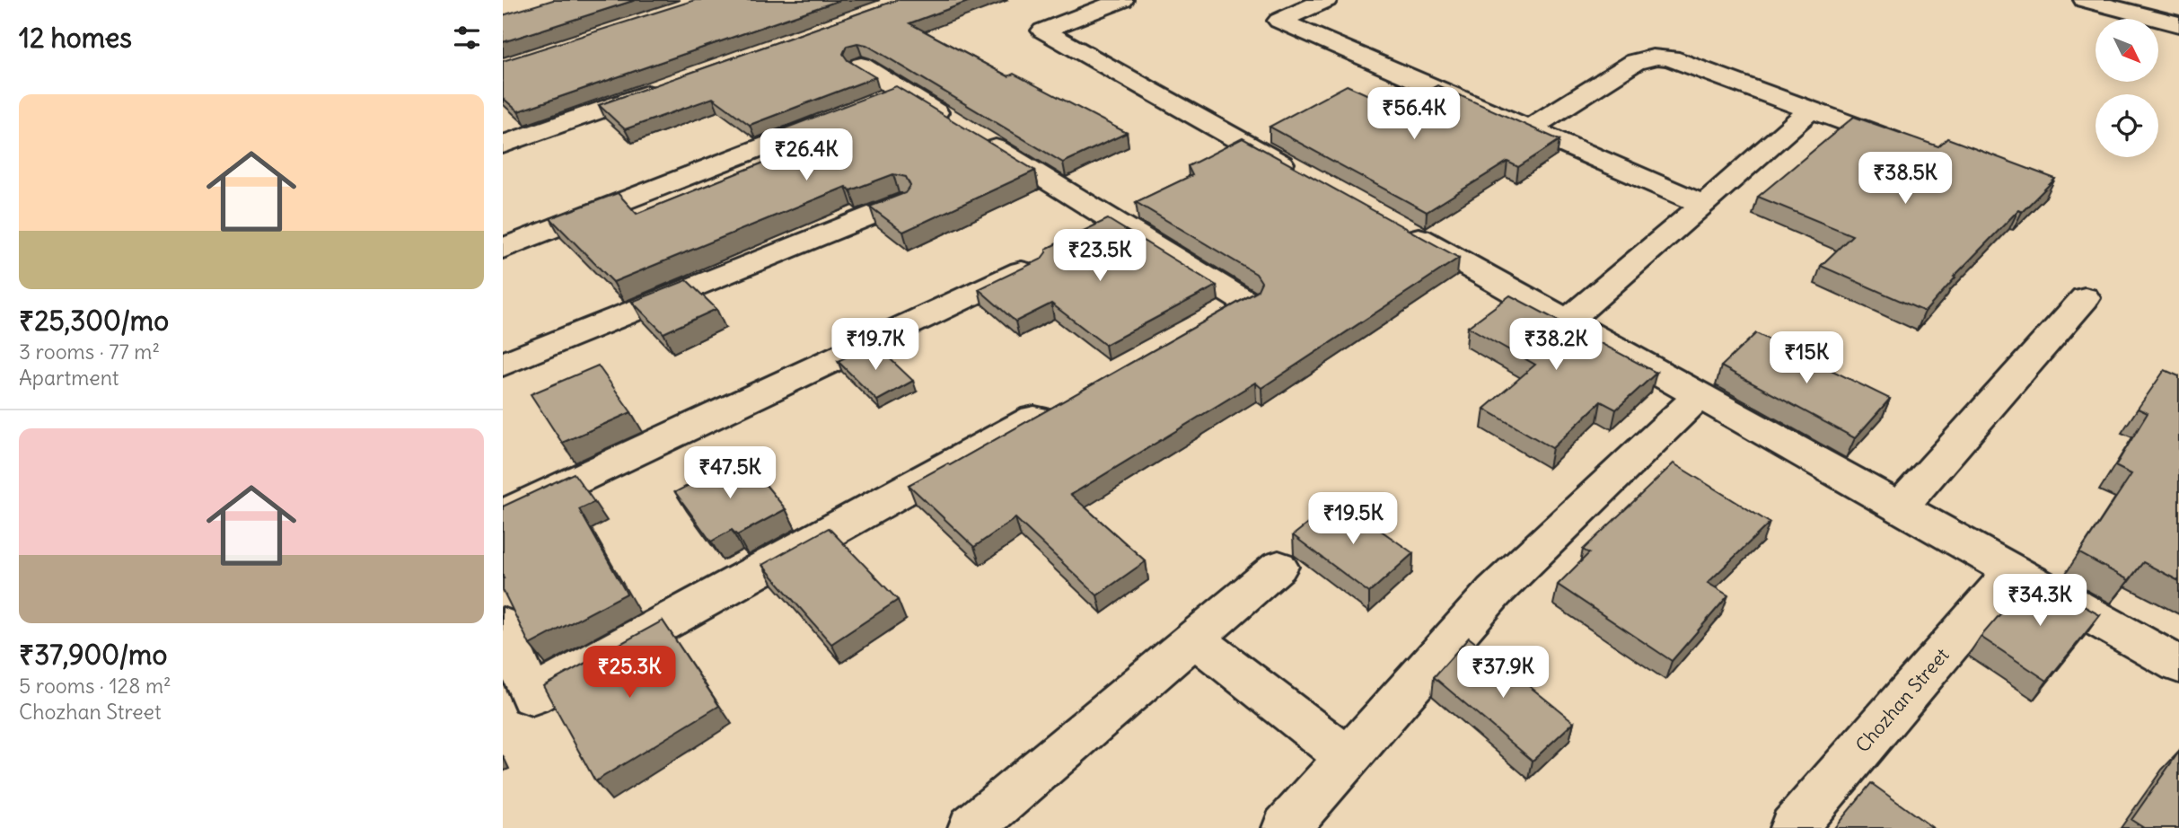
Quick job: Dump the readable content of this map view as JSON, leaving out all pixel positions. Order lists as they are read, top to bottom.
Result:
{
  "streets": {
    "street": ["Chozhan Street"]
  },
  "north": "bottom right",
  "page": {
    "heading": "12 homes",
    "list": [
      {
        "name": "₹25,300/mo",
        "note": "3 rooms · 77 m² · Apartment"
      },
      {
        "name": "₹37,900/mo",
        "note": "5 rooms · 128 m² · Chozhan Street"
      }
    ],
    "price": [
      "₹56.4K",
      "₹26.4K",
      "₹38.5K",
      "₹23.5K",
      "₹19.7K",
      "₹38.2K",
      "₹15K",
      "₹47.5K",
      "₹19.5K",
      "₹34.3K",
      "₹25.3K",
      "₹37.9K"
    ]
  }
}
